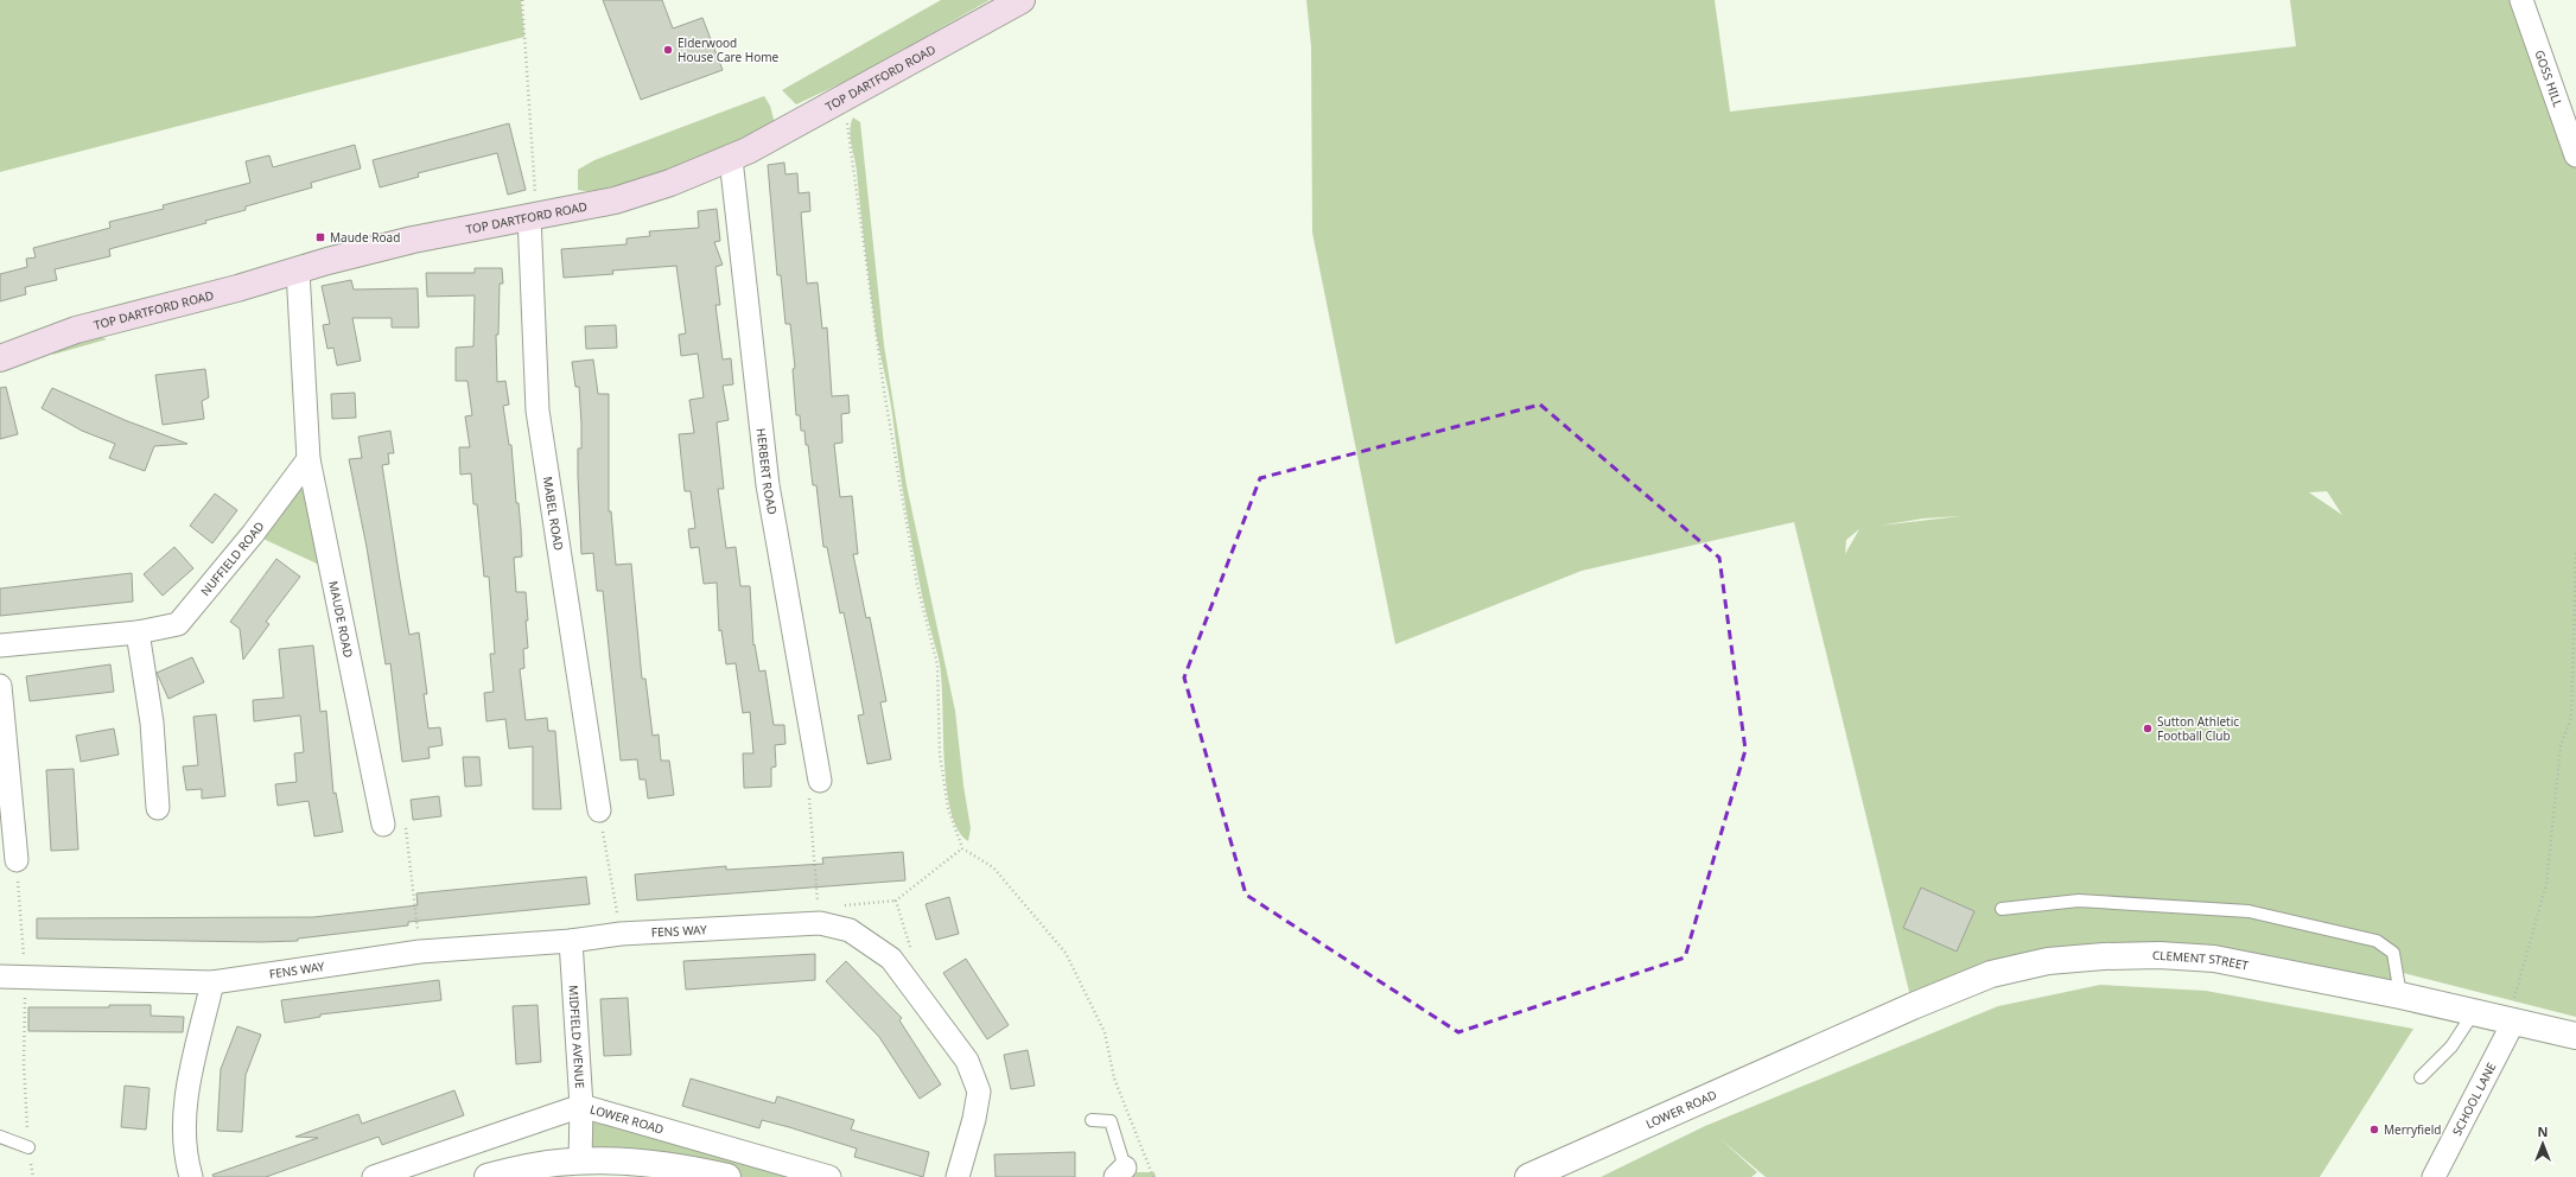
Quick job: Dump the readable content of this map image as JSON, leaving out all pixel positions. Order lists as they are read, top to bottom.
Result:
{
  "streets": {
    "main road": ["TOP DARTFORD ROAD"],
    "street": [
      "GOSS HILL",
      "HERBERT ROAD",
      "MABEL ROAD",
      "NUFFIELD ROAD",
      "MAUDE ROAD",
      "FENS WAY",
      "CLEMENT STREET",
      "MIDFIELD AVENUE",
      "SCHOOL LANE",
      "LOWER ROAD"
    ]
  },
  "crossings": [
    ["TOP DARTFORD ROAD", "HERBERT ROAD"],
    ["TOP DARTFORD ROAD", "MABEL ROAD"],
    ["TOP DARTFORD ROAD", "MAUDE ROAD"],
    ["NUFFIELD ROAD", "MAUDE ROAD"],
    ["FENS WAY", "MIDFIELD AVENUE"],
    ["CLEMENT STREET", "SCHOOL LANE"],
    ["CLEMENT STREET", "LOWER ROAD"],
    ["MIDFIELD AVENUE", "LOWER ROAD"]
  ],
  "places": {
    "other": ["Elderwood House Care Home", "Sutton Athletic Football Club", "Merryfield"],
    "transit": ["Maude Road"]
  },
  "north": "top"
}
